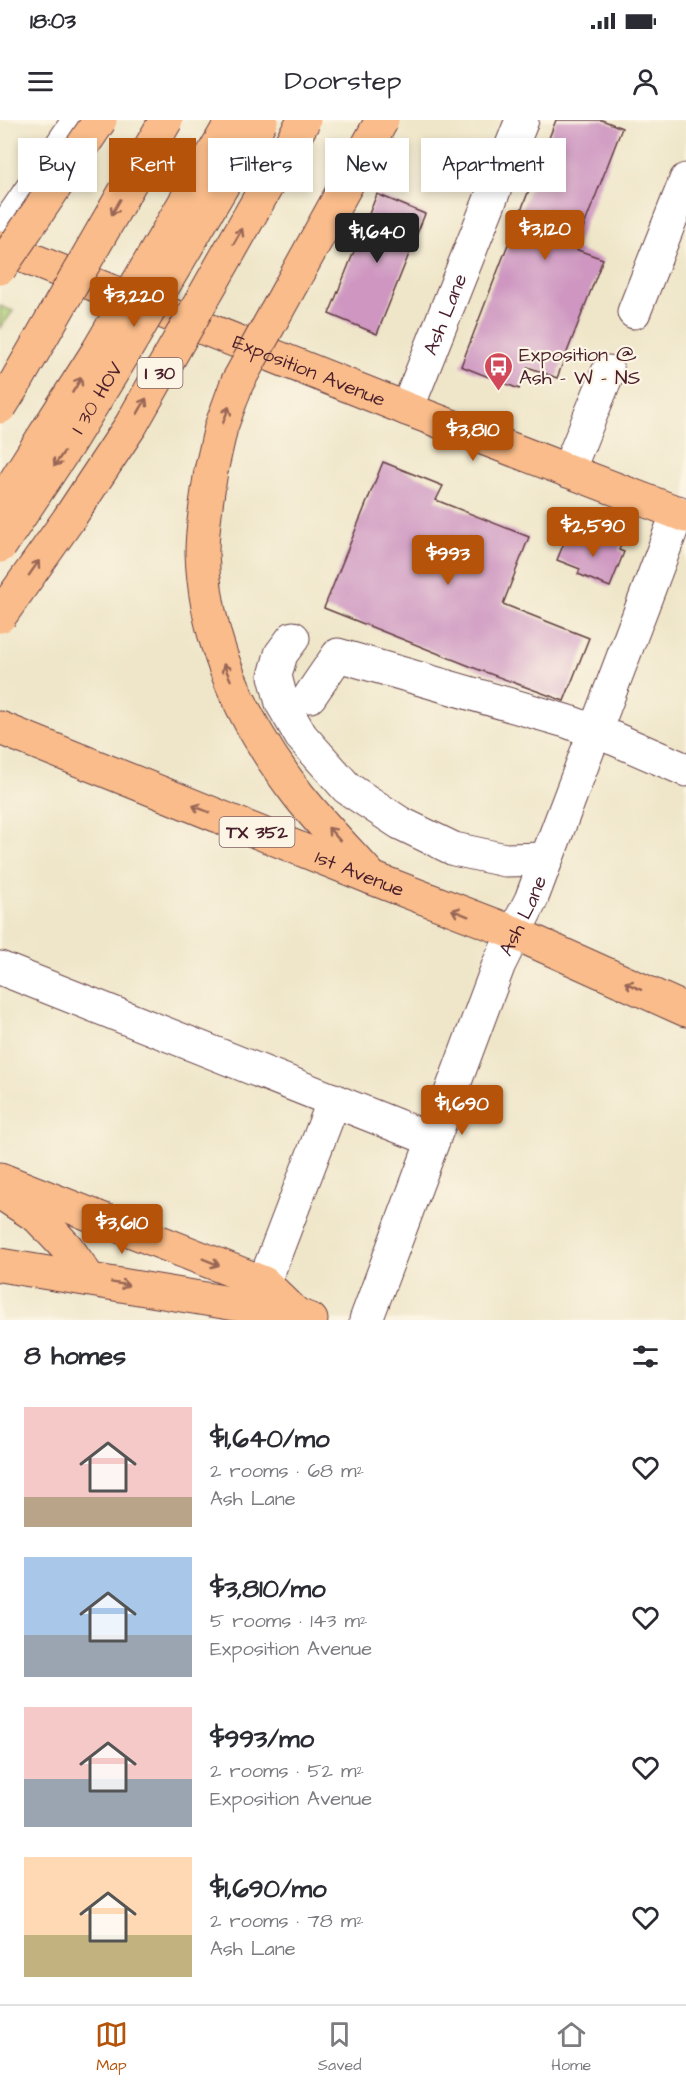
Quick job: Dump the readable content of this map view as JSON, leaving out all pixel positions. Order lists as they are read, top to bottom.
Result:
{
  "streets": {
    "main road": [
      "Exposition Avenue",
      "I 30",
      "I 30 HOV",
      "TX 352",
      "1st Avenue"
    ],
    "street": ["Ash Lane"]
  },
  "crossings": [
    ["Ash Lane", "Exposition Avenue"],
    ["Ash Lane", "1st Avenue"]
  ],
  "one_way": ["1st Avenue"],
  "places": {
    "bus stop": ["Exposition @ Ash - W - NS"]
  },
  "page": {
    "status": "18:03",
    "header": "Doorstep",
    "chip": [
      "Buy",
      "Rent",
      "Filters",
      "New",
      "Apartment"
    ],
    "price": [
      "$3,120",
      "$1,640",
      "$3,220",
      "$3,810",
      "$2,590",
      "$993",
      "$1,690",
      "$3,610"
    ],
    "heading": "8 homes",
    "list": [
      {
        "name": "$1,640/mo",
        "note": "2 rooms · 68 m² · Ash Lane"
      },
      {
        "name": "$3,810/mo",
        "note": "5 rooms · 143 m² · Exposition Avenue"
      },
      {
        "name": "$993/mo",
        "note": "2 rooms · 52 m² · Exposition Avenue"
      },
      {
        "name": "$1,690/mo",
        "note": "2 rooms · 78 m² · Ash Lane"
      }
    ],
    "tabs": ["Map", "Saved", "Home"]
  }
}
